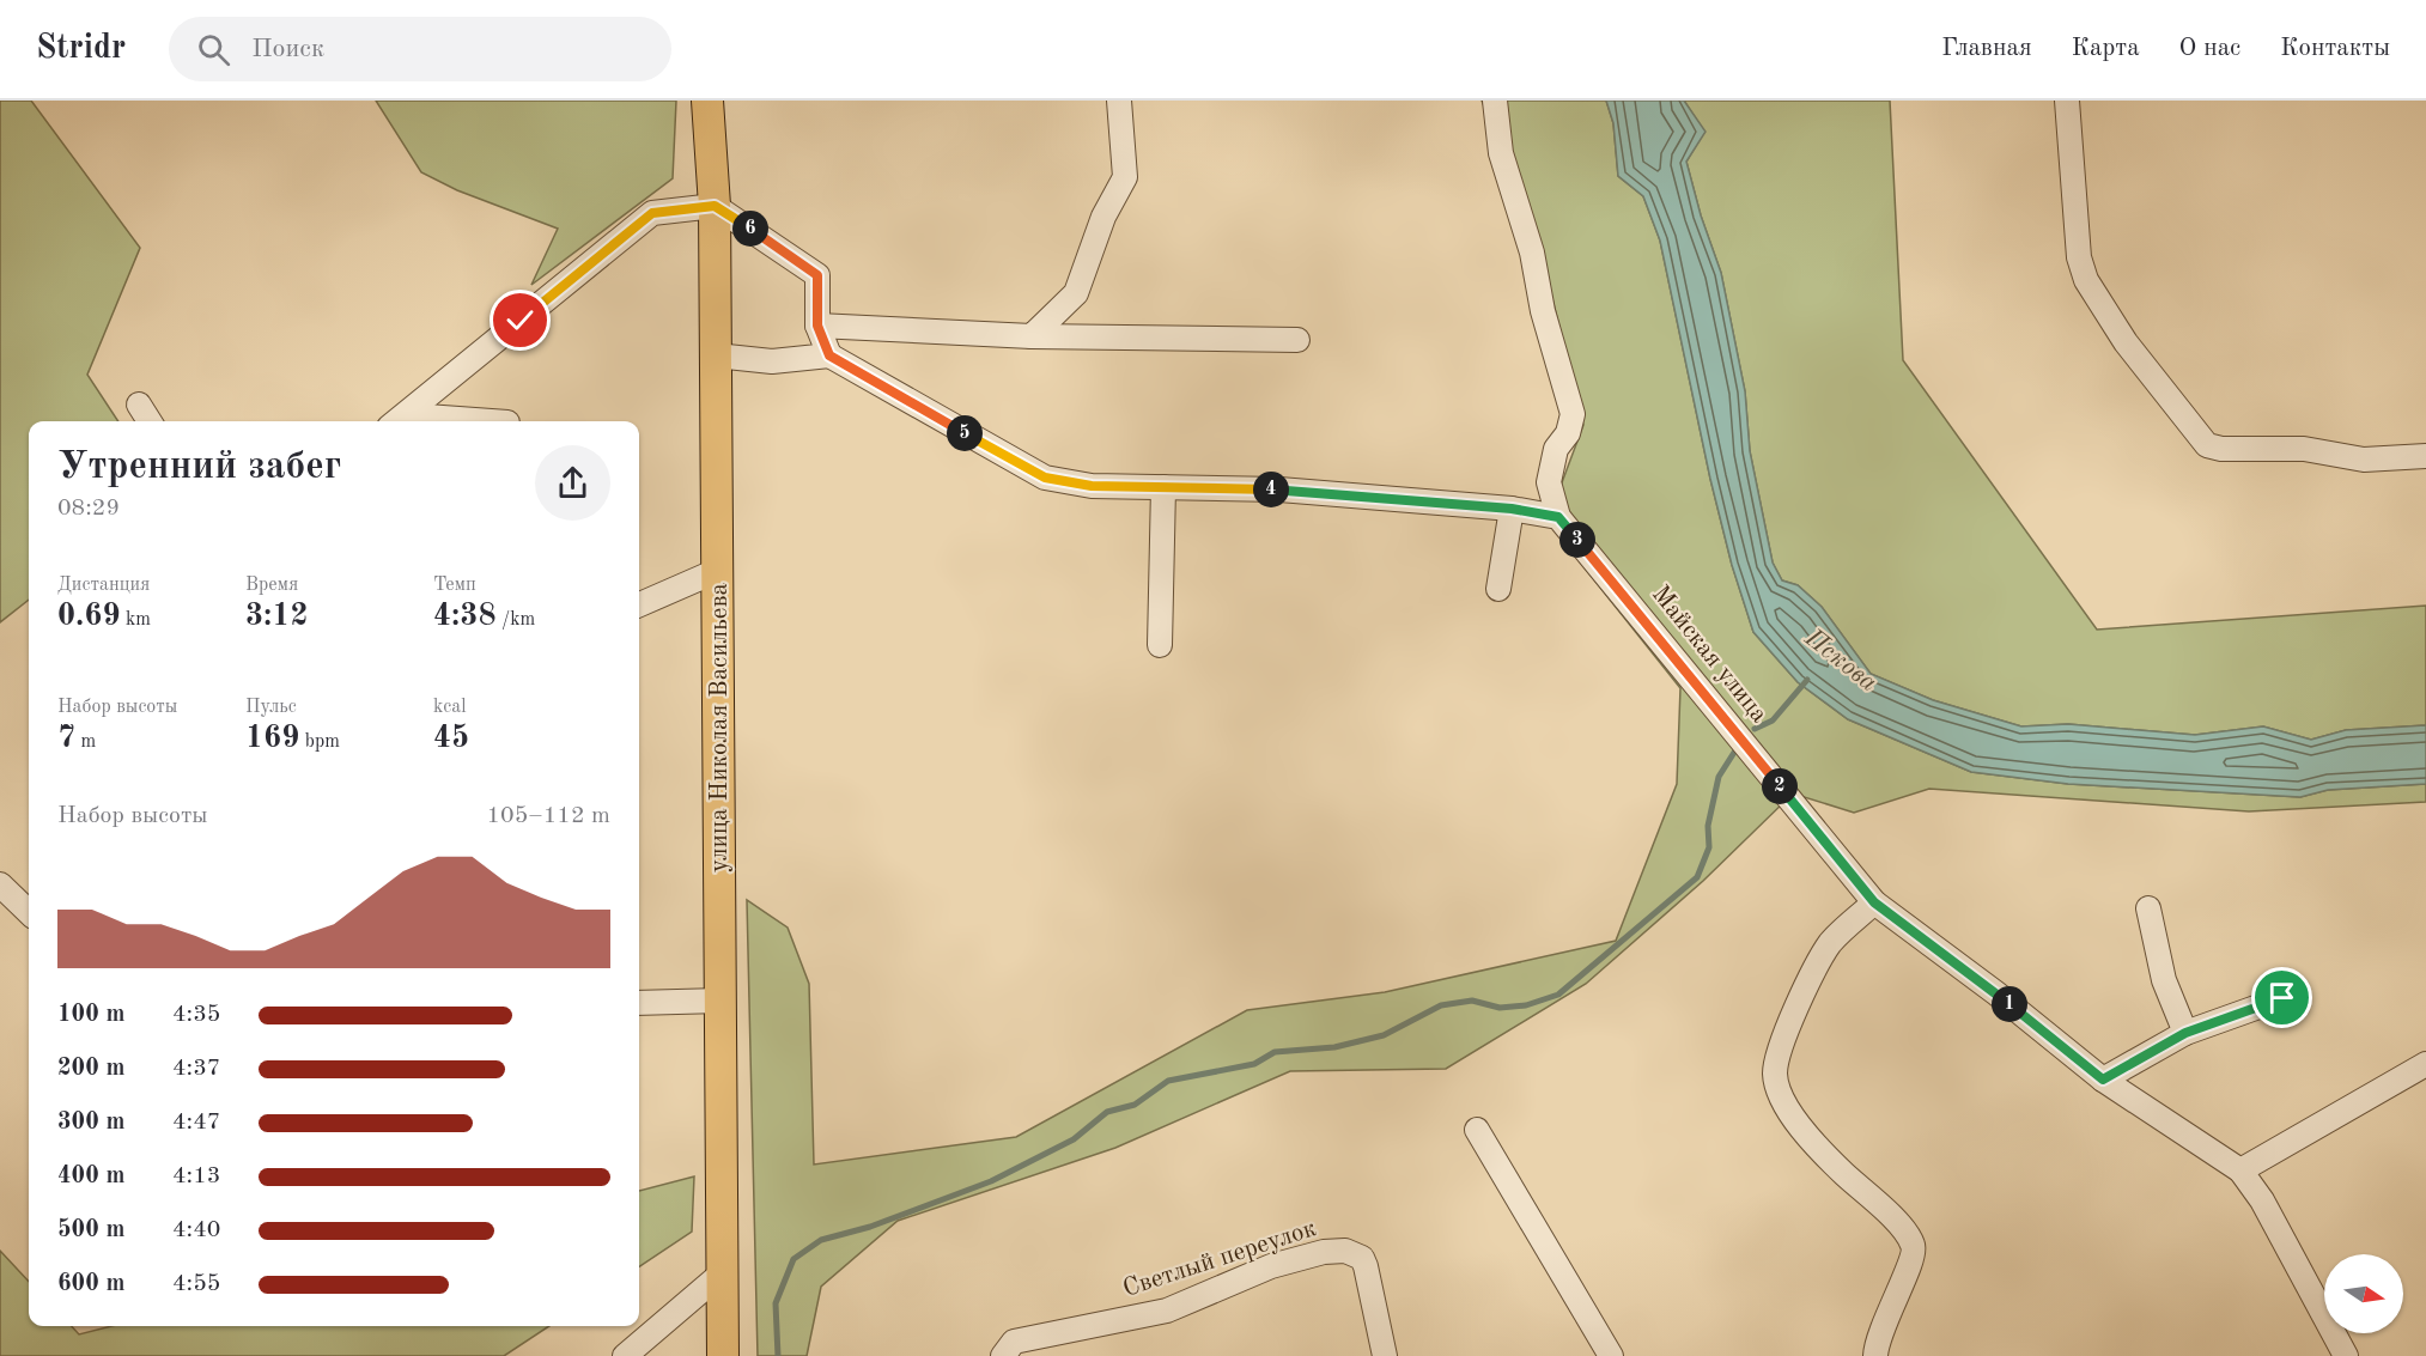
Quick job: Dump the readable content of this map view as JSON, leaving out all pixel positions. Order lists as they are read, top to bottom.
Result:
{
  "streets": {
    "main road": ["улица Николая Васильева"],
    "street": ["Майская улица", "Светлый переулок"]
  },
  "water": ["Пскова"],
  "north": "right",
  "page": {
    "header": "Stridr",
    "search": "Поиск",
    "nav": [
      "Главная",
      "Карта",
      "О нас",
      "Контакты"
    ],
    "pins": [
      "6",
      "5",
      "4",
      "3",
      "2",
      "1"
    ],
    "heading": ["Утренний забег", "08:29"],
    "stats": [
      ["Дистанция", "0.69 km"],
      ["Время", "3:12"],
      ["Темп", "4:38 /km"],
      ["Набор высоты", "7 m"],
      ["Пульс", "169 bpm"],
      ["kcal", "45"]
    ],
    "chart": ["Набор высоты", "105–112 m"],
    "list": [
      {
        "name": "100 m",
        "note": "4:35"
      },
      {
        "name": "200 m",
        "note": "4:37"
      },
      {
        "name": "300 m",
        "note": "4:47"
      },
      {
        "name": "400 m",
        "note": "4:13"
      },
      {
        "name": "500 m",
        "note": "4:40"
      },
      {
        "name": "600 m",
        "note": "4:55"
      }
    ]
  }
}
